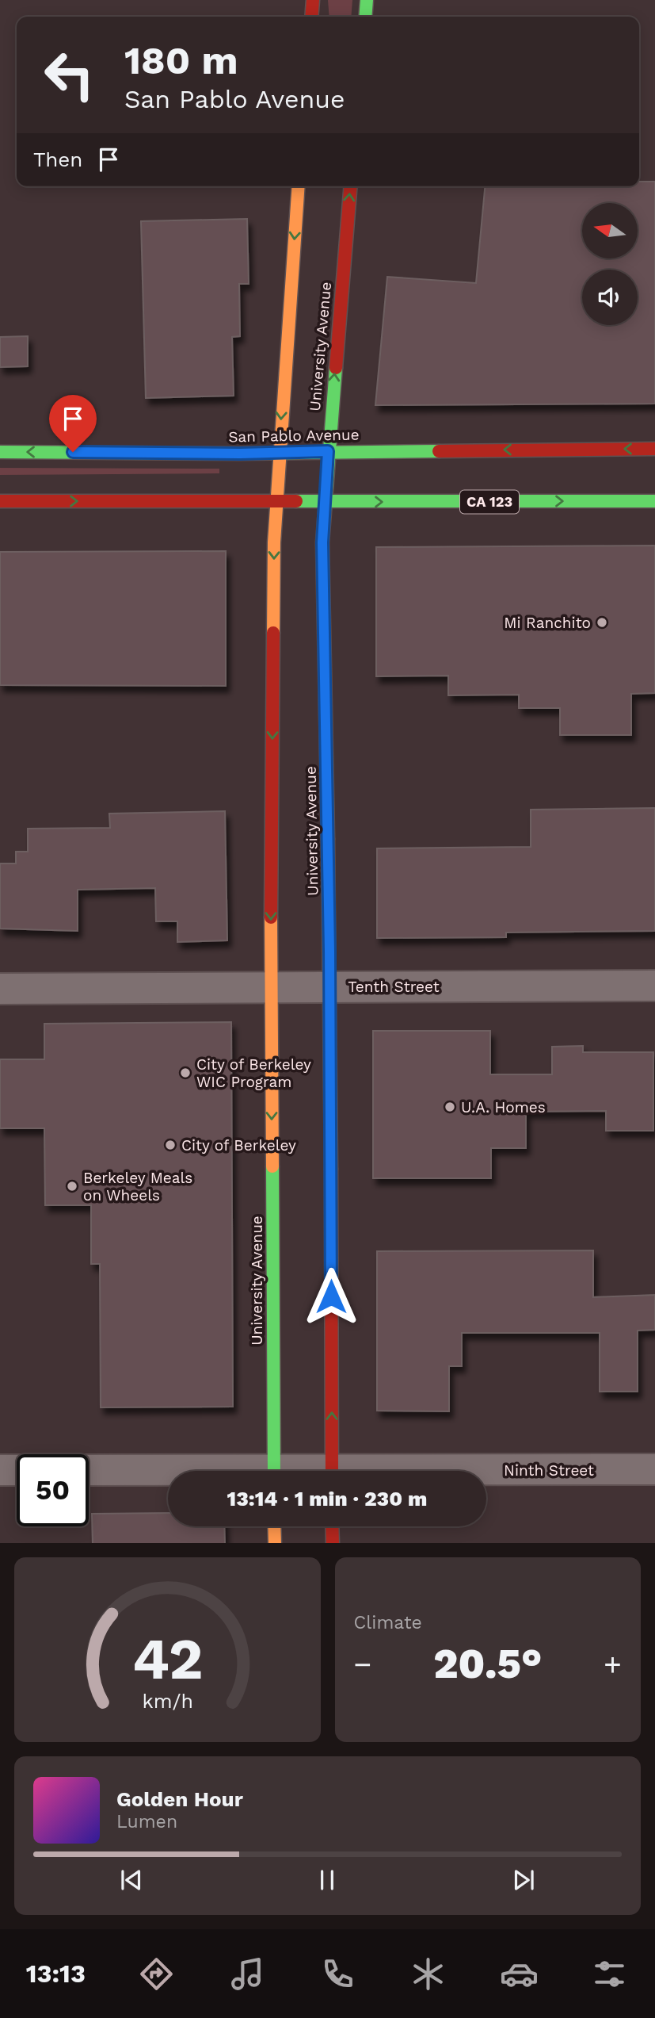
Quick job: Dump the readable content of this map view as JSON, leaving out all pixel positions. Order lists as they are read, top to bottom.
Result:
{
  "streets": {
    "main road": ["University Avenue", "San Pablo Avenue", "CA 123"],
    "street": ["Tenth Street", "Ninth Street"]
  },
  "crossings": [
    ["University Avenue", "San Pablo Avenue"],
    ["University Avenue", "CA 123"],
    ["University Avenue", "Tenth Street"]
  ],
  "places": [
    "Mi Ranchito",
    "City of Berkeley WIC Program",
    "U.A. Homes",
    "City of Berkeley",
    "Berkeley Meals on Wheels"
  ],
  "north": "left",
  "page": {
    "turn": ["180 m", "San Pablo Avenue"],
    "then": "Then",
    "limit": "50",
    "trip": "13:14 · 1 min · 230 m",
    "tile": "Climate",
    "heat": ["−", "20.5°", "+"],
    "song": ["Golden Hour", "Lumen"],
    "tabs": "13:13",
    "gauge": ["42", "km/h"]
  }
}
